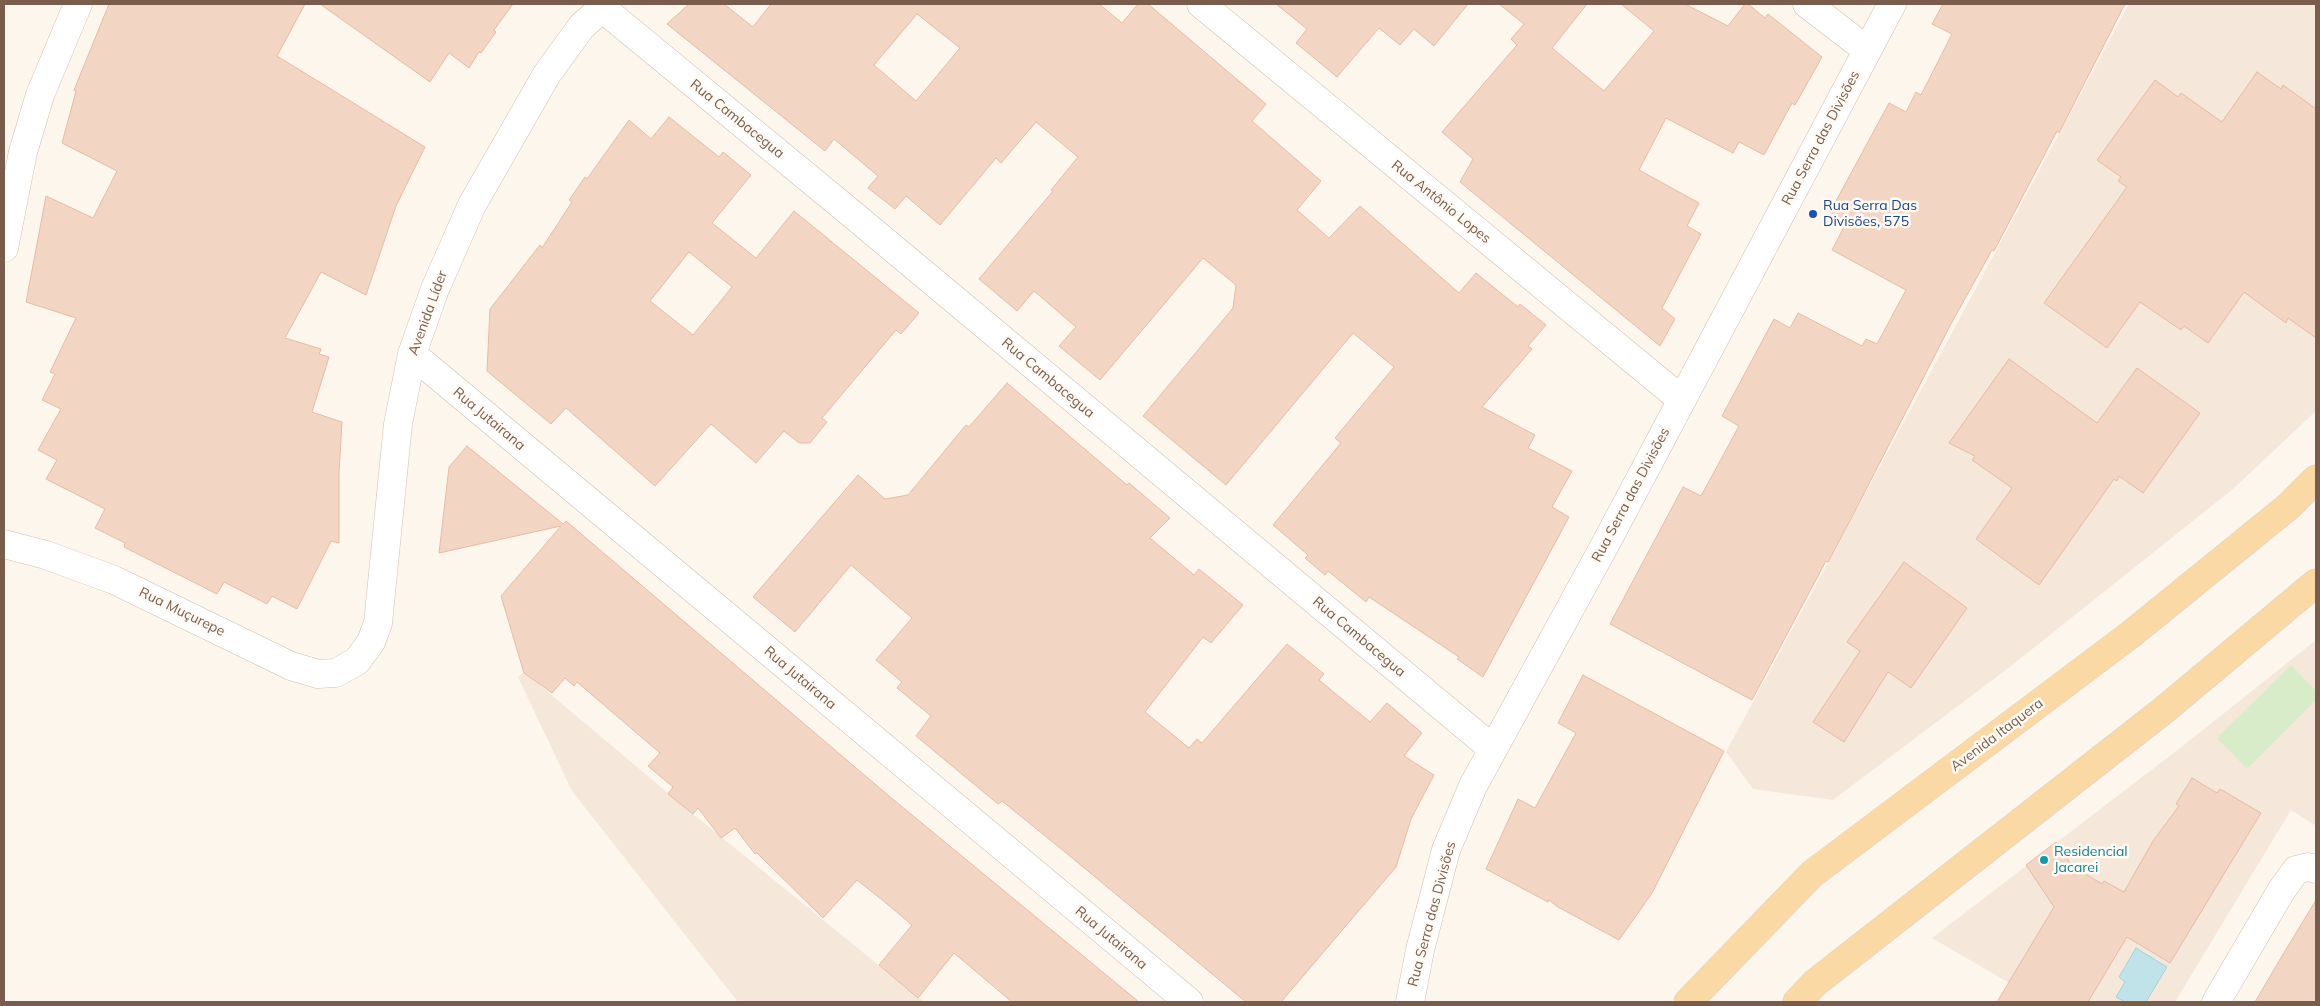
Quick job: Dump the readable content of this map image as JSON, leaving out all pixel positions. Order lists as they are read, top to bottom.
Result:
{
  "streets": {
    "main road": ["Avenida Itaquera"],
    "street": [
      "Rua Cambacegua",
      "Rua Serra das Divisões",
      "Rua Antônio Lopes",
      "Avenida Líder",
      "Rua Jutairana",
      "Rua Muçurepe"
    ]
  },
  "crossings": [
    ["Rua Cambacegua", "Rua Serra das Divisões"],
    ["Rua Cambacegua", "Avenida Líder"],
    ["Rua Serra das Divisões", "Rua Antônio Lopes"],
    ["Avenida Líder", "Rua Jutairana"],
    ["Avenida Líder", "Rua Muçurepe"]
  ],
  "places": ["Rua Serra Das Divisões, 575", "Residencial Jacarei"]
}
